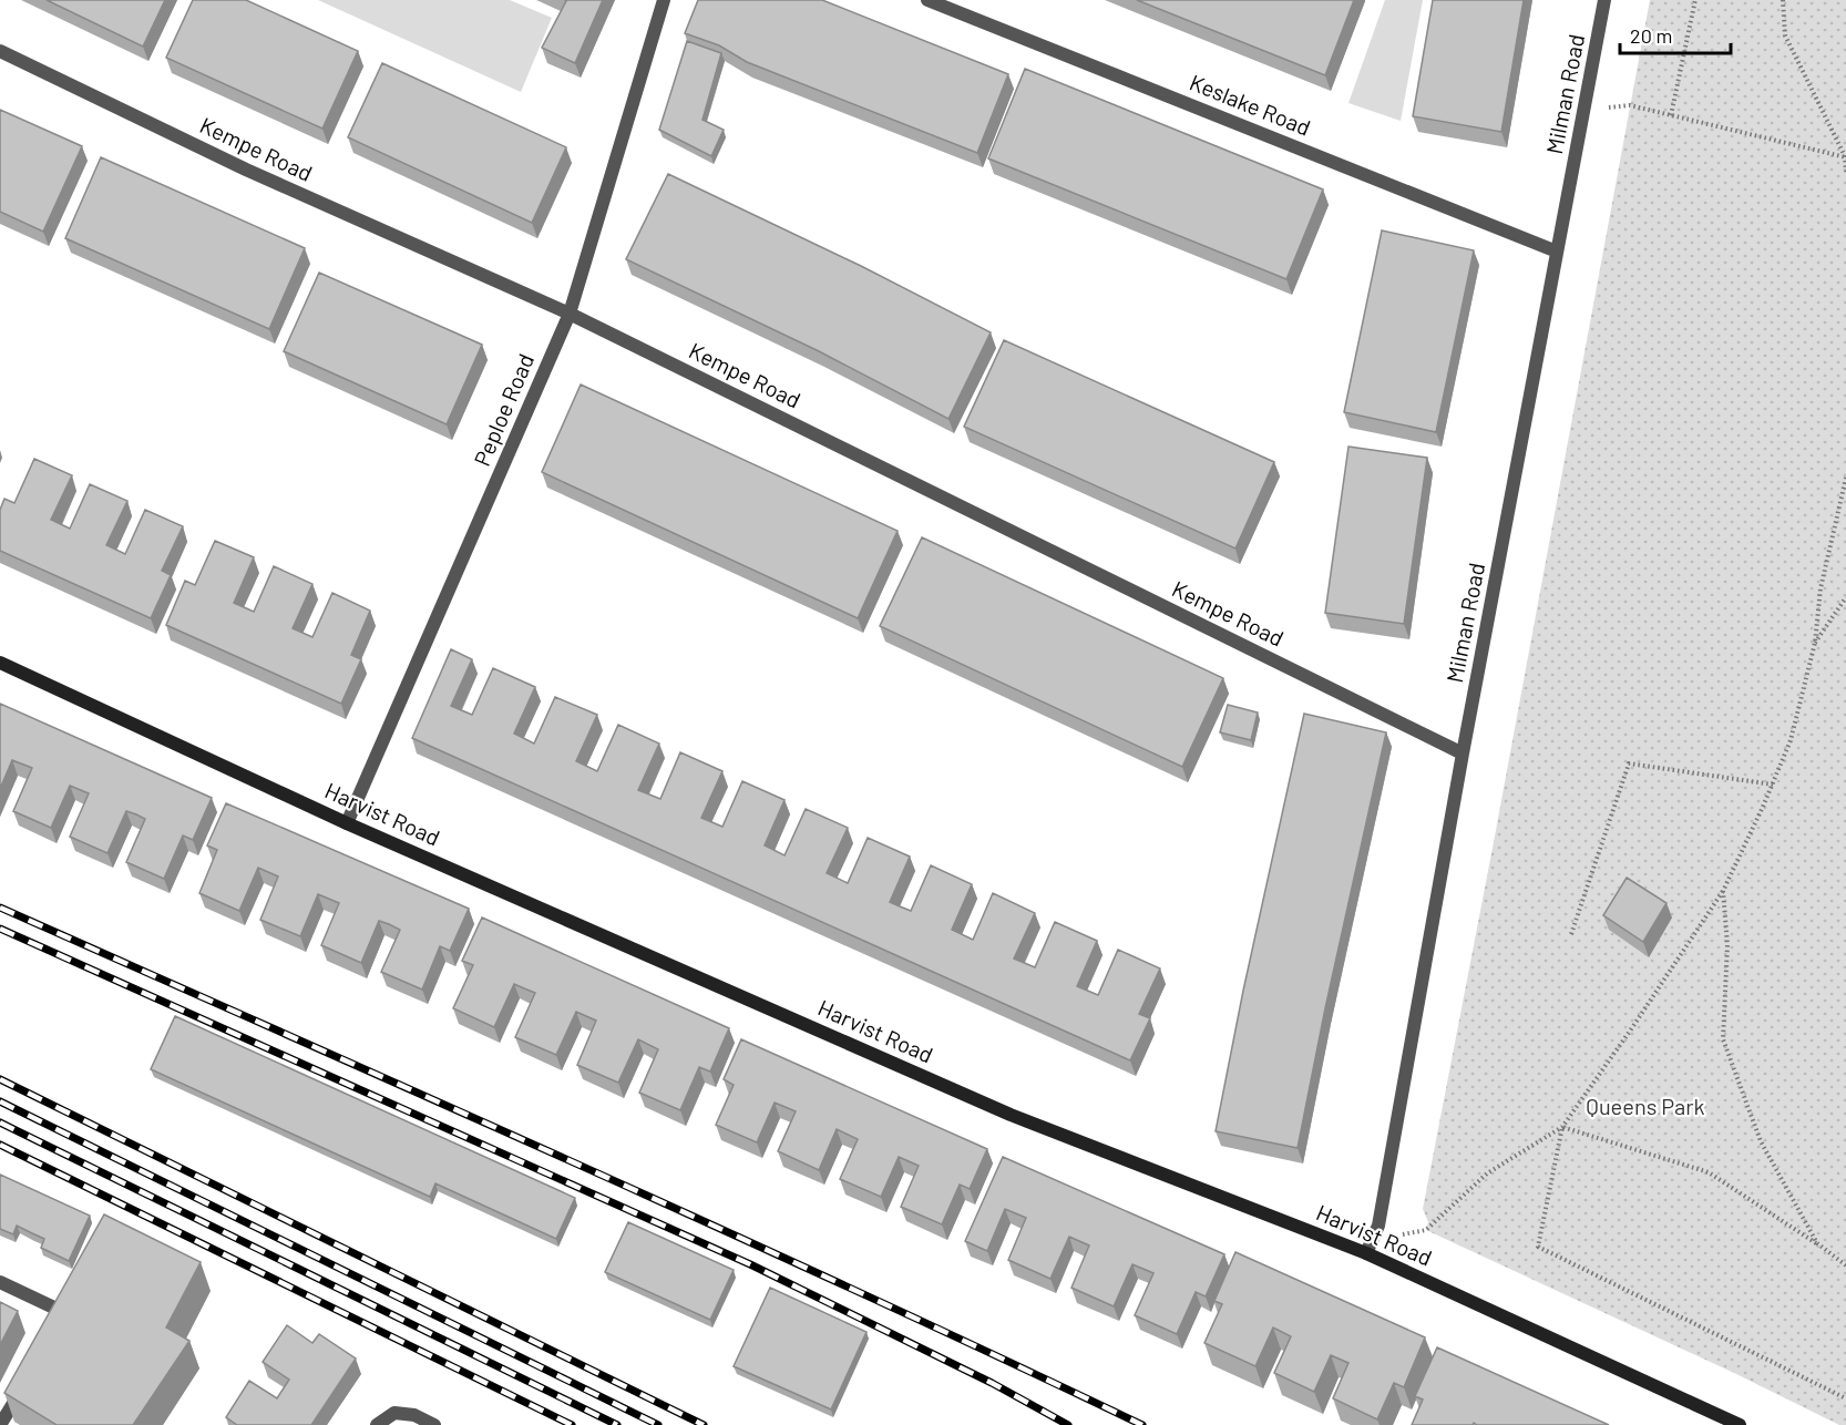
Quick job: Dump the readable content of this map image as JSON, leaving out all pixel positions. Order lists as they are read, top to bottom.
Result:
{
  "streets": {
    "main road": ["Harvist Road"],
    "street": [
      "Milman Road",
      "Keslake Road",
      "Kempe Road",
      "Peploe Road"
    ]
  },
  "crossings": [
    ["Milman Road", "Keslake Road"],
    ["Milman Road", "Kempe Road"],
    ["Milman Road", "Harvist Road"],
    ["Kempe Road", "Peploe Road"],
    ["Peploe Road", "Harvist Road"]
  ],
  "parks": ["Queens Park"],
  "scale_bar": "20 m"
}
